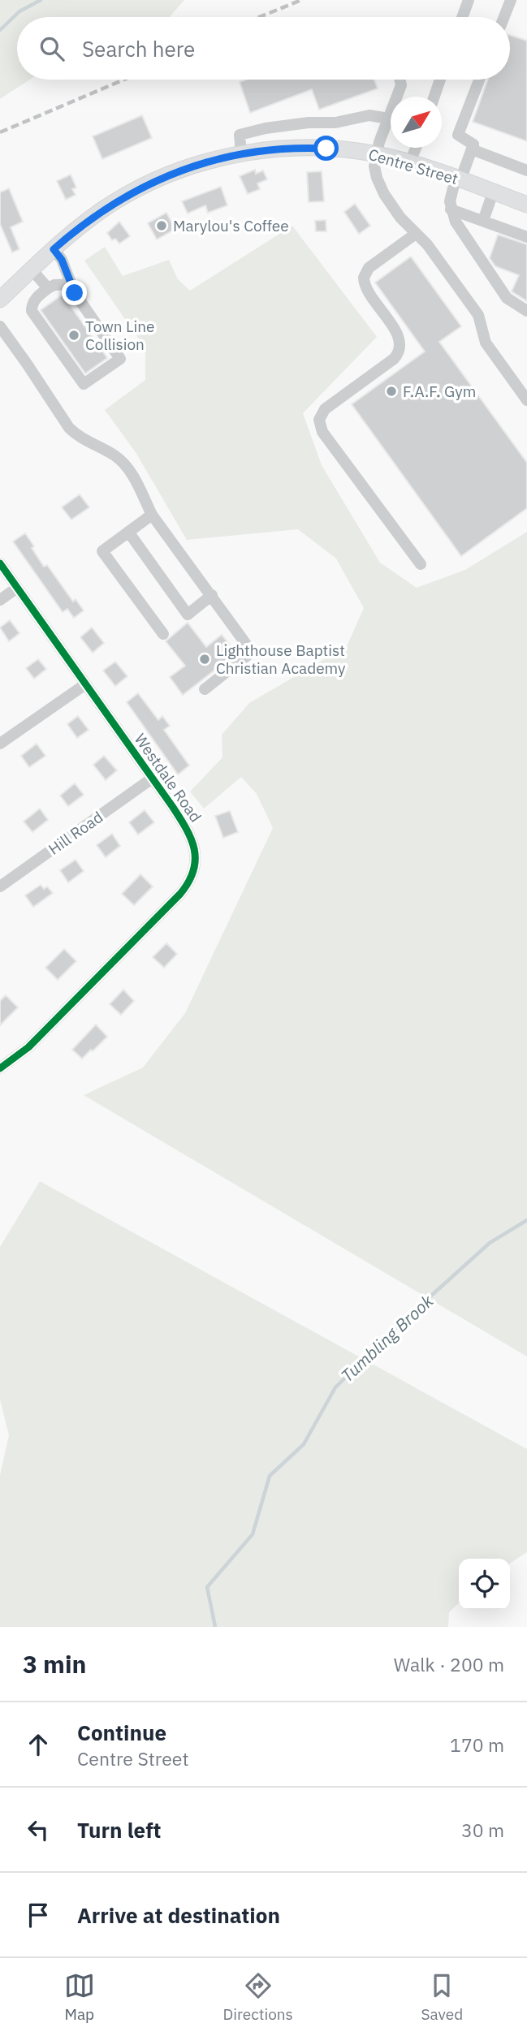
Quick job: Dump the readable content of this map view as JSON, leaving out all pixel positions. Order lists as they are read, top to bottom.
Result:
{
  "streets": {
    "main road": ["Centre Street"],
    "street": ["Westdale Road", "Hill Road"]
  },
  "crossings": [
    ["Westdale Road", "Hill Road"]
  ],
  "water": ["Tumbling Brook"],
  "places": [
    "Marylou's Coffee",
    "Town Line Collision",
    "F.A.F. Gym",
    "Lighthouse Baptist Christian Academy"
  ],
  "north": "top right",
  "page": {
    "search": "Search here",
    "heading": ["3 min", "Walk · 200 m"],
    "list": [
      ["Continue", "Centre Street", "170 m"],
      ["Turn left", "30 m"],
      "Arrive at destination"
    ],
    "nav": ["Map", "Directions", "Saved"]
  }
}
